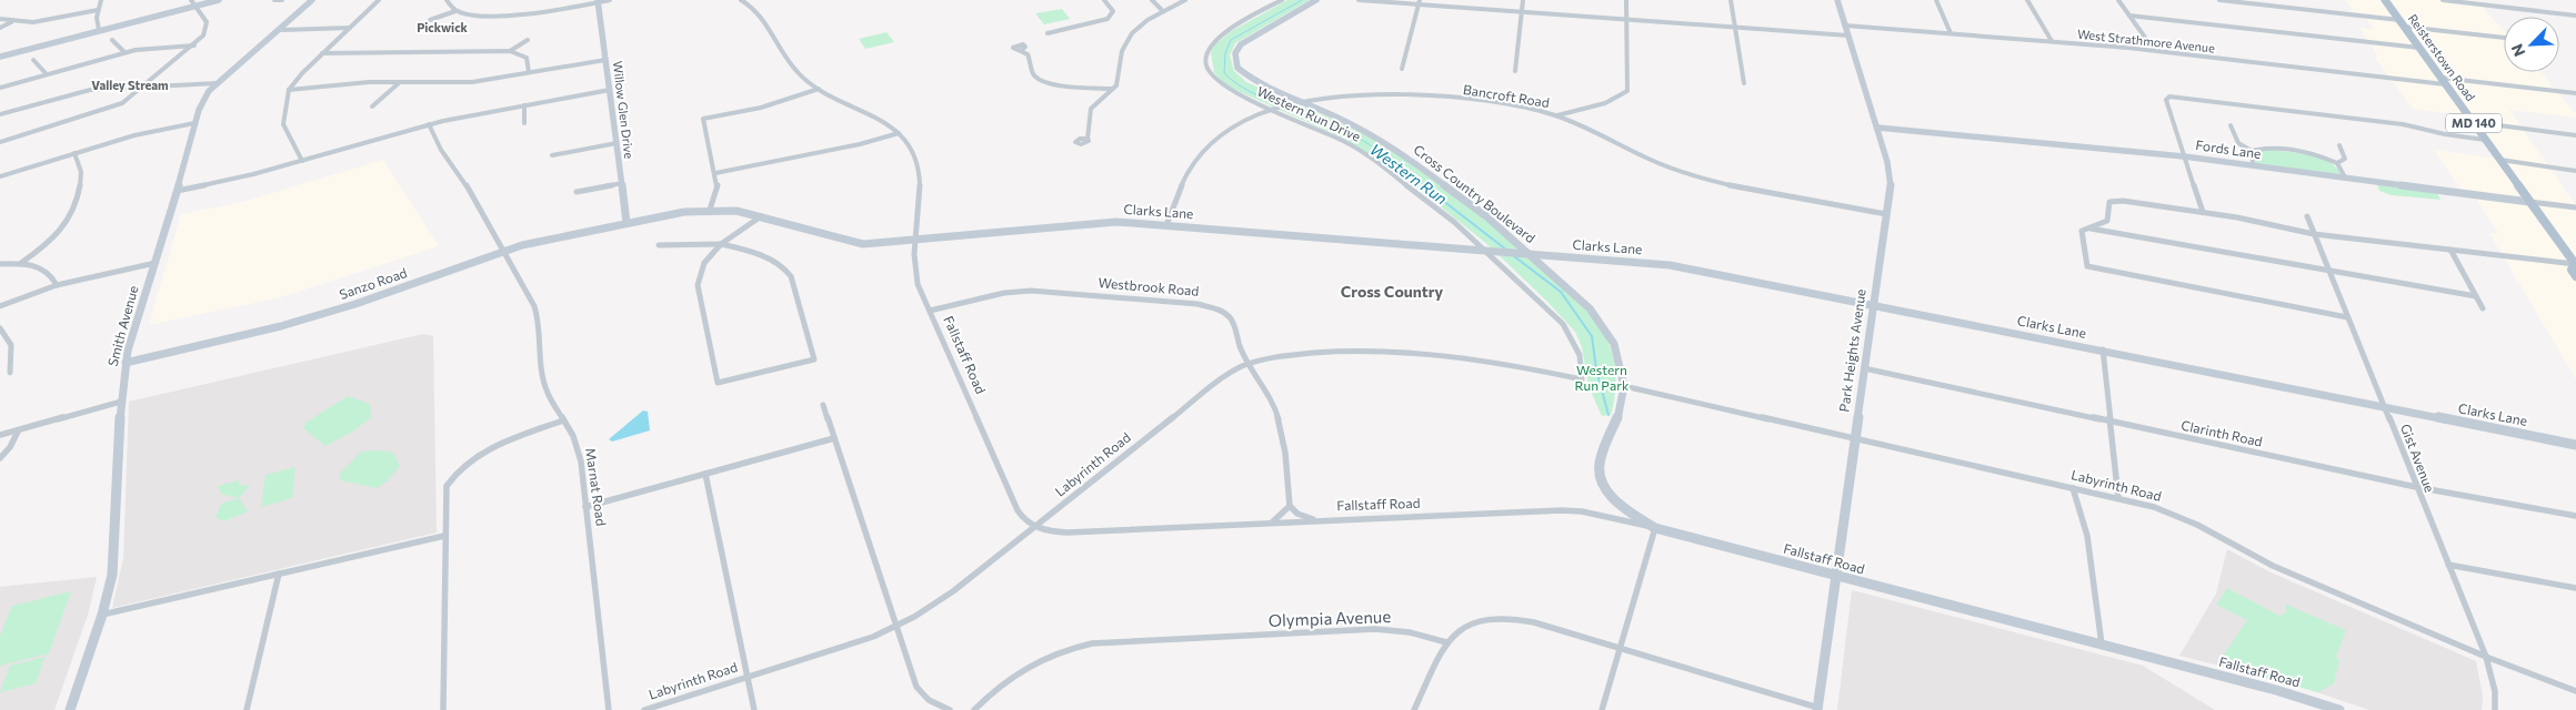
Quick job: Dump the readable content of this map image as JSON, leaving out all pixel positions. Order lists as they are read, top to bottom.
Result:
{
  "streets": {
    "main road": [
      "Reisterstown Road",
      "Willow Glen Drive",
      "MD 140",
      "Fords Lane",
      "Cross Country Boulevard",
      "Clarks Lane",
      "Sanzo Road",
      "Smith Avenue",
      "Park Heights Avenue",
      "Fallstaff Road"
    ],
    "street": [
      "West Strathmore Avenue",
      "Bancroft Road",
      "Western Run Drive",
      "Westbrook Road",
      "Clarinth Road",
      "Gist Avenue",
      "Labyrinth Road",
      "Marnat Road",
      "Olympia Avenue"
    ]
  },
  "crossings": [
    ["West Strathmore Avenue", "Reisterstown Road"],
    ["West Strathmore Avenue", "Park Heights Avenue"],
    ["Reisterstown Road", "Fords Lane"],
    ["Bancroft Road", "Western Run Drive"],
    ["Bancroft Road", "Cross Country Boulevard"],
    ["Bancroft Road", "Clarks Lane"],
    ["Bancroft Road", "Park Heights Avenue"],
    ["Willow Glen Drive", "Clarks Lane"],
    ["Willow Glen Drive", "Sanzo Road"],
    ["Western Run Drive", "Clarks Lane"],
    ["Western Run Drive", "Labyrinth Road"],
    ["Fords Lane", "Park Heights Avenue"],
    ["Cross Country Boulevard", "Clarks Lane"],
    ["Cross Country Boulevard", "Fallstaff Road"],
    ["Cross Country Boulevard", "Labyrinth Road"],
    ["Clarks Lane", "Sanzo Road"],
    ["Clarks Lane", "Park Heights Avenue"],
    ["Clarks Lane", "Fallstaff Road"],
    ["Clarks Lane", "Gist Avenue"],
    ["Sanzo Road", "Smith Avenue"],
    ["Sanzo Road", "Marnat Road"],
    ["Westbrook Road", "Fallstaff Road"],
    ["Westbrook Road", "Labyrinth Road"],
    ["Park Heights Avenue", "Fallstaff Road"],
    ["Park Heights Avenue", "Clarinth Road"],
    ["Park Heights Avenue", "Labyrinth Road"],
    ["Fallstaff Road", "Labyrinth Road"],
    ["Clarinth Road", "Gist Avenue"],
    ["Gist Avenue", "Labyrinth Road"]
  ],
  "districts": ["Pickwick", "Valley Stream", "Cross Country"],
  "water": ["Western Run"],
  "parks": ["Western Run Park"],
  "north": "bottom left"
}
